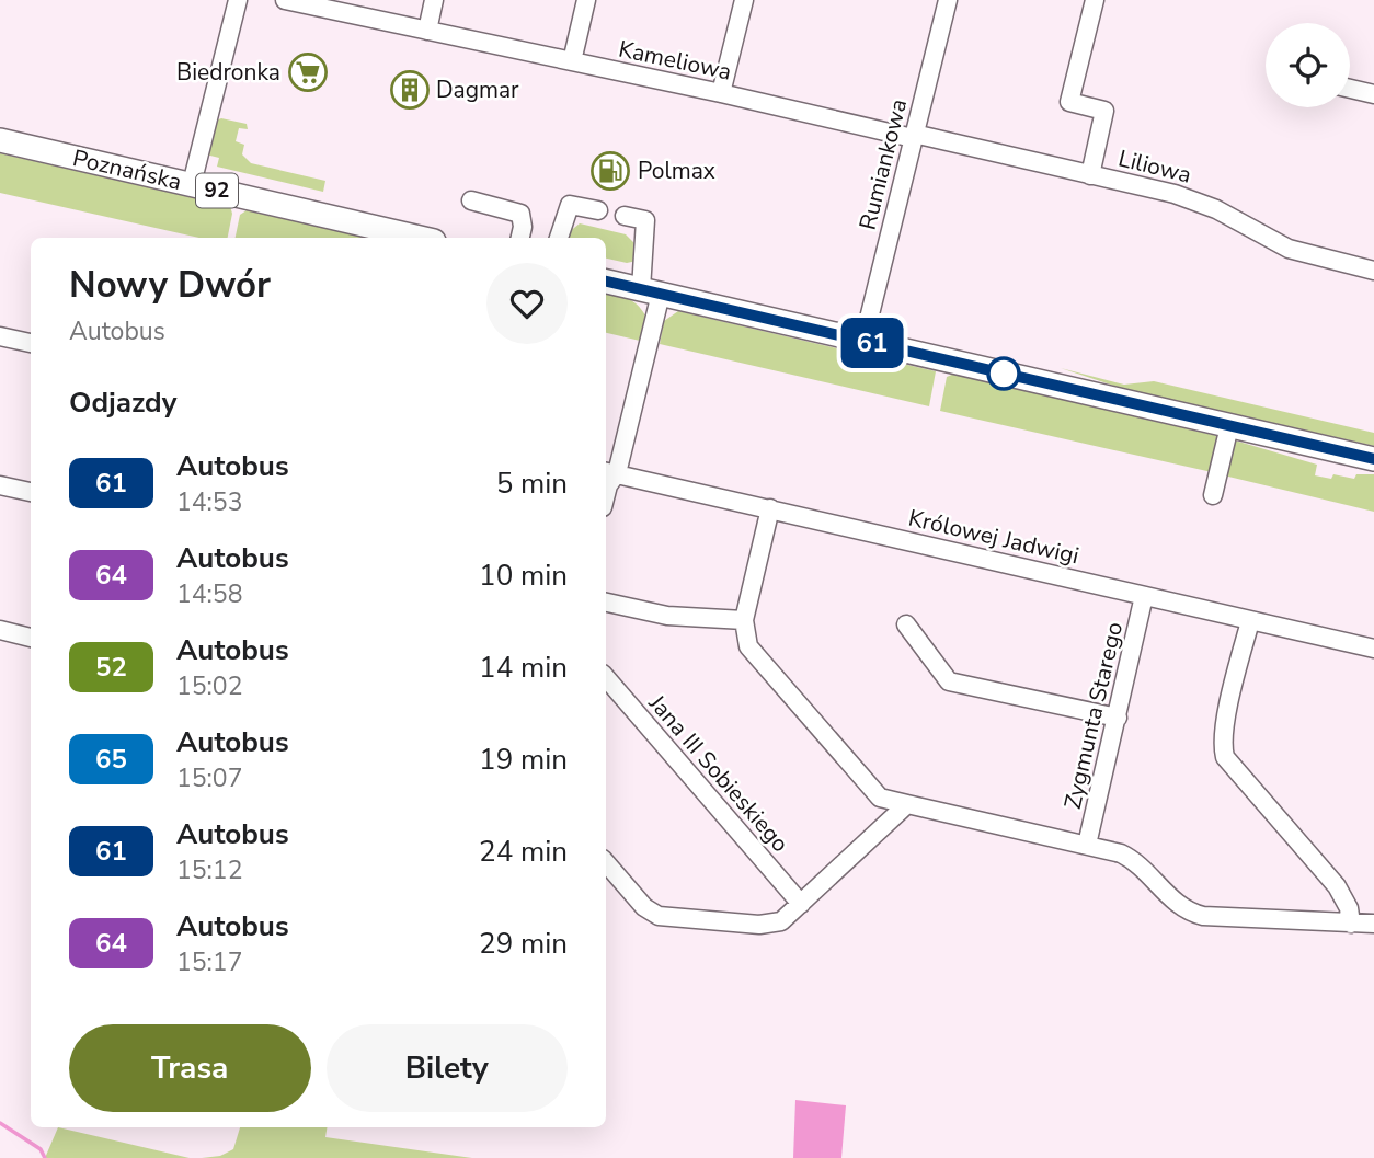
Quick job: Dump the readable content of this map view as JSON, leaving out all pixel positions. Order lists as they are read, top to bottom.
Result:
{
  "streets": {
    "main road": ["Poznańska", "92"],
    "street": [
      "Kameliowa",
      "Rumiankowa",
      "Liliowa",
      "Królowej Jadwigi",
      "Zygmunta Starego",
      "Jana III Sobieskiego"
    ]
  },
  "crossings": [
    ["Kameliowa", "Rumiankowa"],
    ["Kameliowa", "Liliowa"],
    ["Rumiankowa", "Liliowa"],
    ["Królowej Jadwigi", "Zygmunta Starego"]
  ],
  "places": {
    "supermarket": ["Biedronka"],
    "building": ["Dagmar"],
    "fuel station": ["Polmax"]
  },
  "lines": ["bus line 61"],
  "page": {
    "on_map": "61",
    "heading": [
      ["Nowy Dwór", "Autobus"],
      "Odjazdy"
    ],
    "list": [
      {
        "mark": "61",
        "name": "Autobus",
        "note": "14:53",
        "value": "5 min"
      },
      {
        "mark": "64",
        "name": "Autobus",
        "note": "14:58",
        "value": "10 min"
      },
      {
        "mark": "52",
        "name": "Autobus",
        "note": "15:02",
        "value": "14 min"
      },
      {
        "mark": "65",
        "name": "Autobus",
        "note": "15:07",
        "value": "19 min"
      },
      {
        "mark": "61",
        "name": "Autobus",
        "note": "15:12",
        "value": "24 min"
      },
      {
        "mark": "64",
        "name": "Autobus",
        "note": "15:17",
        "value": "29 min"
      }
    ],
    "buttons": ["Trasa", "Bilety"]
  }
}
